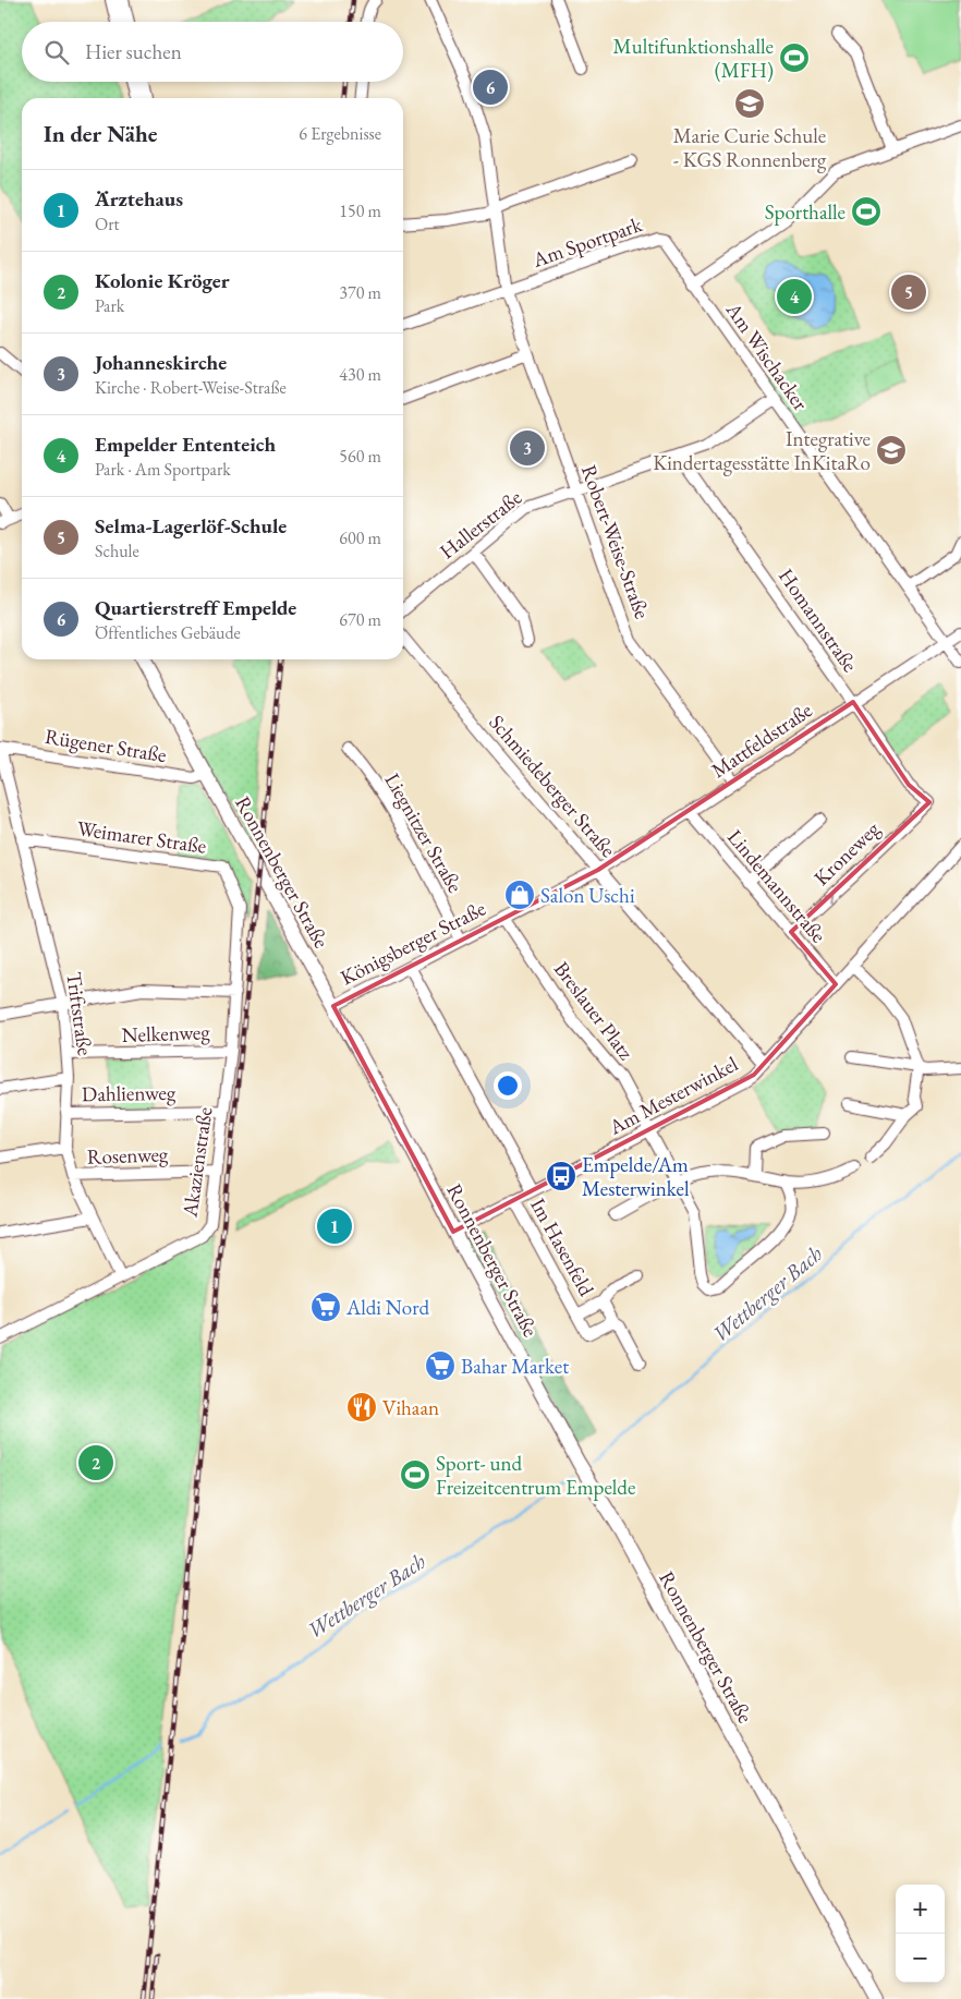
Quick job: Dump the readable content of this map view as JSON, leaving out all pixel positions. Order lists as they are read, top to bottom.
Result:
{
  "streets": {
    "street": [
      "Am Sportpark",
      "Am Wischacker",
      "Hallerstraße",
      "Robert-Weise-Straße",
      "Homannstraße",
      "Mattfeldstraße",
      "Rügener Straße",
      "Schmiedeberger Straße",
      "Liegnitzer Straße",
      "Weimarer Straße",
      "Kroneweg",
      "Ronnenberger Straße",
      "Lindemannstraße",
      "Königsberger Straße",
      "Breslauer Platz",
      "Triftstraße",
      "Nelkenweg",
      "Dahlienweg",
      "Am Mesterwinkel",
      "Rosenweg",
      "Akazienstraße",
      "Im Hasenfeld"
    ]
  },
  "crossings": [
    ["Am Sportpark", "Am Wischacker"],
    ["Am Sportpark", "Robert-Weise-Straße"],
    ["Am Wischacker", "Hallerstraße"],
    ["Am Wischacker", "Mattfeldstraße"],
    ["Hallerstraße", "Robert-Weise-Straße"],
    ["Hallerstraße", "Homannstraße"],
    ["Robert-Weise-Straße", "Mattfeldstraße"],
    ["Homannstraße", "Mattfeldstraße"],
    ["Homannstraße", "Kroneweg"],
    ["Mattfeldstraße", "Schmiedeberger Straße"],
    ["Mattfeldstraße", "Lindemannstraße"],
    ["Mattfeldstraße", "Königsberger Straße"],
    ["Rügener Straße", "Ronnenberger Straße"],
    ["Rügener Straße", "Triftstraße"],
    ["Schmiedeberger Straße", "Königsberger Straße"],
    ["Schmiedeberger Straße", "Am Mesterwinkel"],
    ["Liegnitzer Straße", "Königsberger Straße"],
    ["Weimarer Straße", "Triftstraße"],
    ["Weimarer Straße", "Akazienstraße"],
    ["Kroneweg", "Lindemannstraße"],
    ["Ronnenberger Straße", "Königsberger Straße"],
    ["Ronnenberger Straße", "Am Mesterwinkel"],
    ["Lindemannstraße", "Am Mesterwinkel"],
    ["Königsberger Straße", "Breslauer Platz"],
    ["Breslauer Platz", "Am Mesterwinkel"],
    ["Triftstraße", "Nelkenweg"],
    ["Triftstraße", "Dahlienweg"],
    ["Triftstraße", "Rosenweg"],
    ["Triftstraße", "Akazienstraße"],
    ["Nelkenweg", "Akazienstraße"],
    ["Dahlienweg", "Akazienstraße"],
    ["Am Mesterwinkel", "Im Hasenfeld"],
    ["Rosenweg", "Akazienstraße"]
  ],
  "water": ["Wettberger Bach"],
  "places": {
    "sports": ["Multifunktionshalle (MFH)", "Sporthalle", "Sport- und Freizeitcentrum Empelde"],
    "school or university": ["Marie Curie Schule - KGS Ronnenberg", "Integrative Kindertagesstätte InKitaRo"],
    "shop": ["Salon Uschi"],
    "bus stop": ["Empelde/Am Mesterwinkel"],
    "supermarket": ["Aldi Nord", "Bahar Market"],
    "restaurant": ["Vihaan"]
  },
  "page": {
    "search": "Hier suchen",
    "pins": [
      "6",
      "5",
      "4",
      "3",
      "1",
      "2"
    ],
    "heading": ["In der Nähe", "6 Ergebnisse"],
    "list": [
      {
        "mark": "1",
        "name": "Ärztehaus",
        "note": "Ort",
        "value": "150 m"
      },
      {
        "mark": "2",
        "name": "Kolonie Kröger",
        "note": "Park",
        "value": "370 m"
      },
      {
        "mark": "3",
        "name": "Johanneskirche",
        "note": "Kirche · Robert-Weise-Straße",
        "value": "430 m"
      },
      {
        "mark": "4",
        "name": "Empelder Ententeich",
        "note": "Park · Am Sportpark",
        "value": "560 m"
      },
      {
        "mark": "5",
        "name": "Selma-Lagerlöf-Schule",
        "note": "Schule",
        "value": "600 m"
      },
      {
        "mark": "6",
        "name": "Quartierstreff Empelde",
        "note": "Öffentliches Gebäude",
        "value": "670 m"
      }
    ],
    "map_buttons": ["+", "−"]
  }
}
